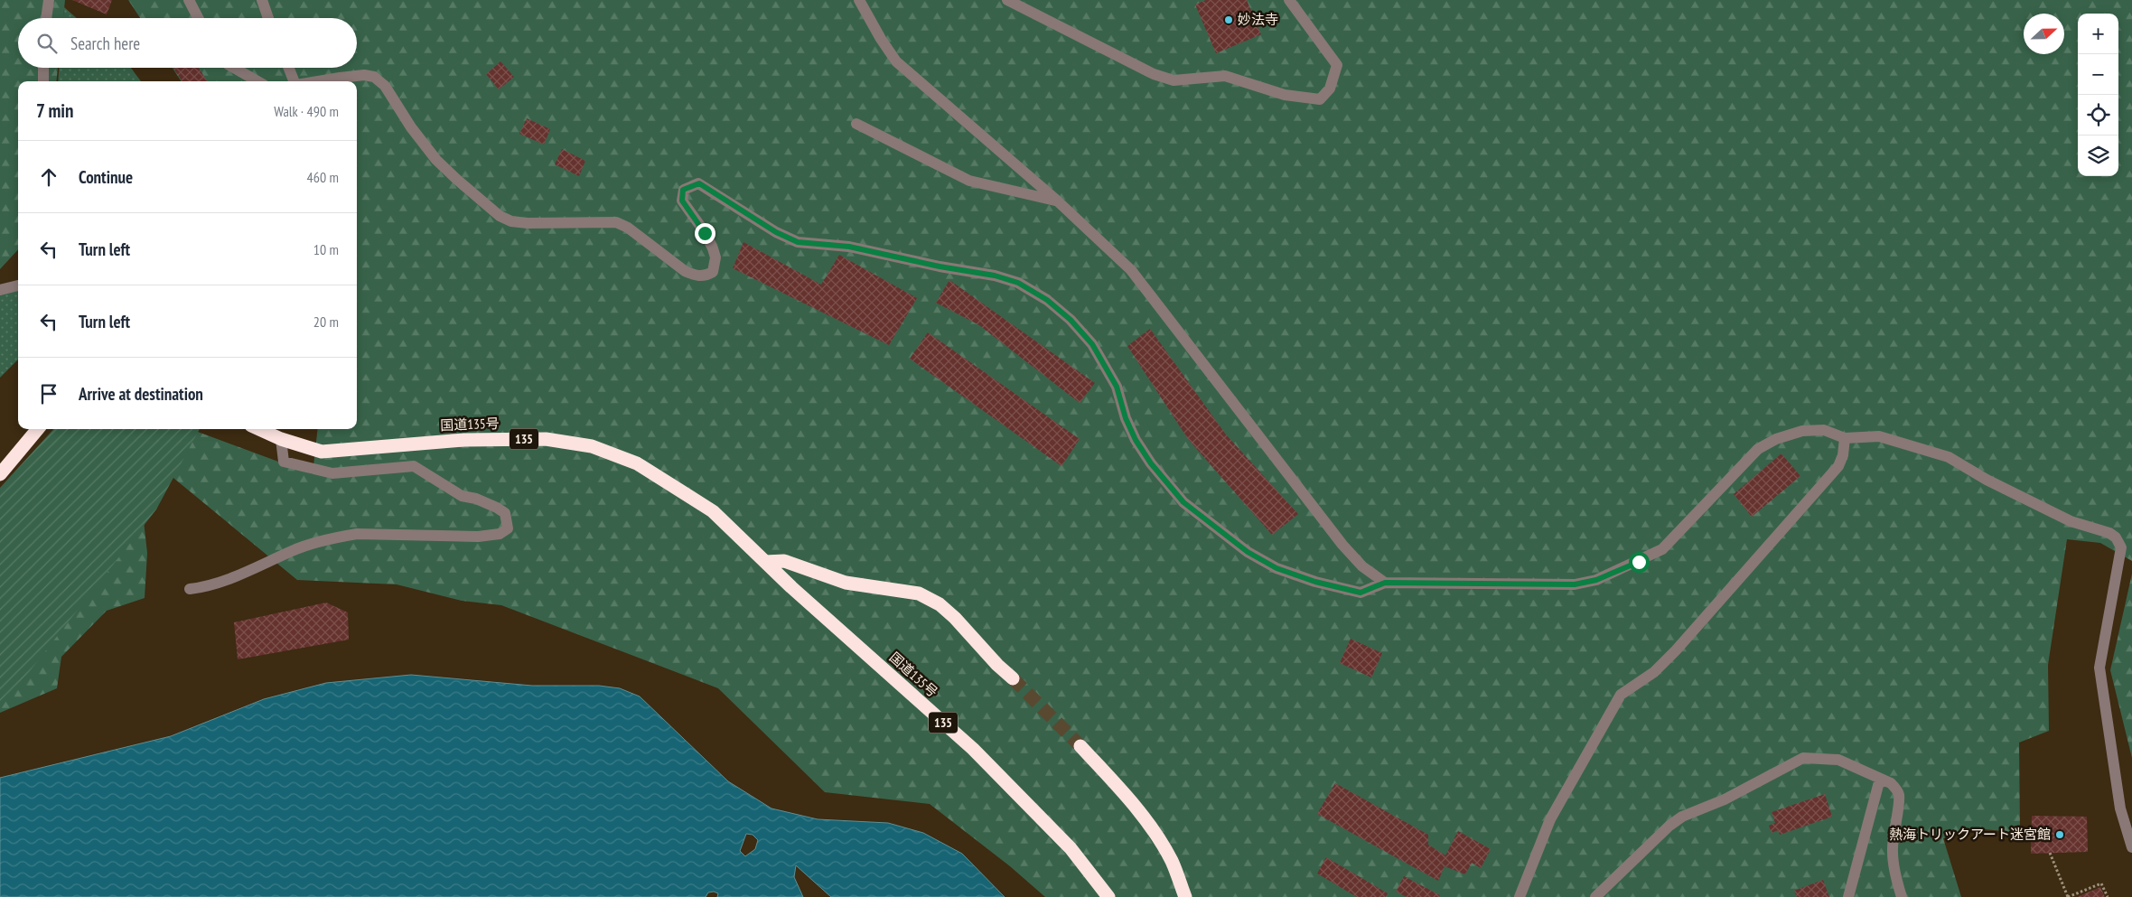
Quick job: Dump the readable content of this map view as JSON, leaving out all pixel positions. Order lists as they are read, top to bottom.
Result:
{
  "streets": {
    "highway": ["国道135号", "135"]
  },
  "places": ["妙法寺", "熱海トリックアート迷宮館"],
  "north": "right",
  "page": {
    "map_buttons": ["+", "−"],
    "search": "Search here",
    "heading": ["7 min", "Walk · 490 m"],
    "list": [
      ["Continue", "460 m"],
      ["Turn left", "10 m"],
      ["Turn left", "20 m"],
      "Arrive at destination"
    ]
  }
}
